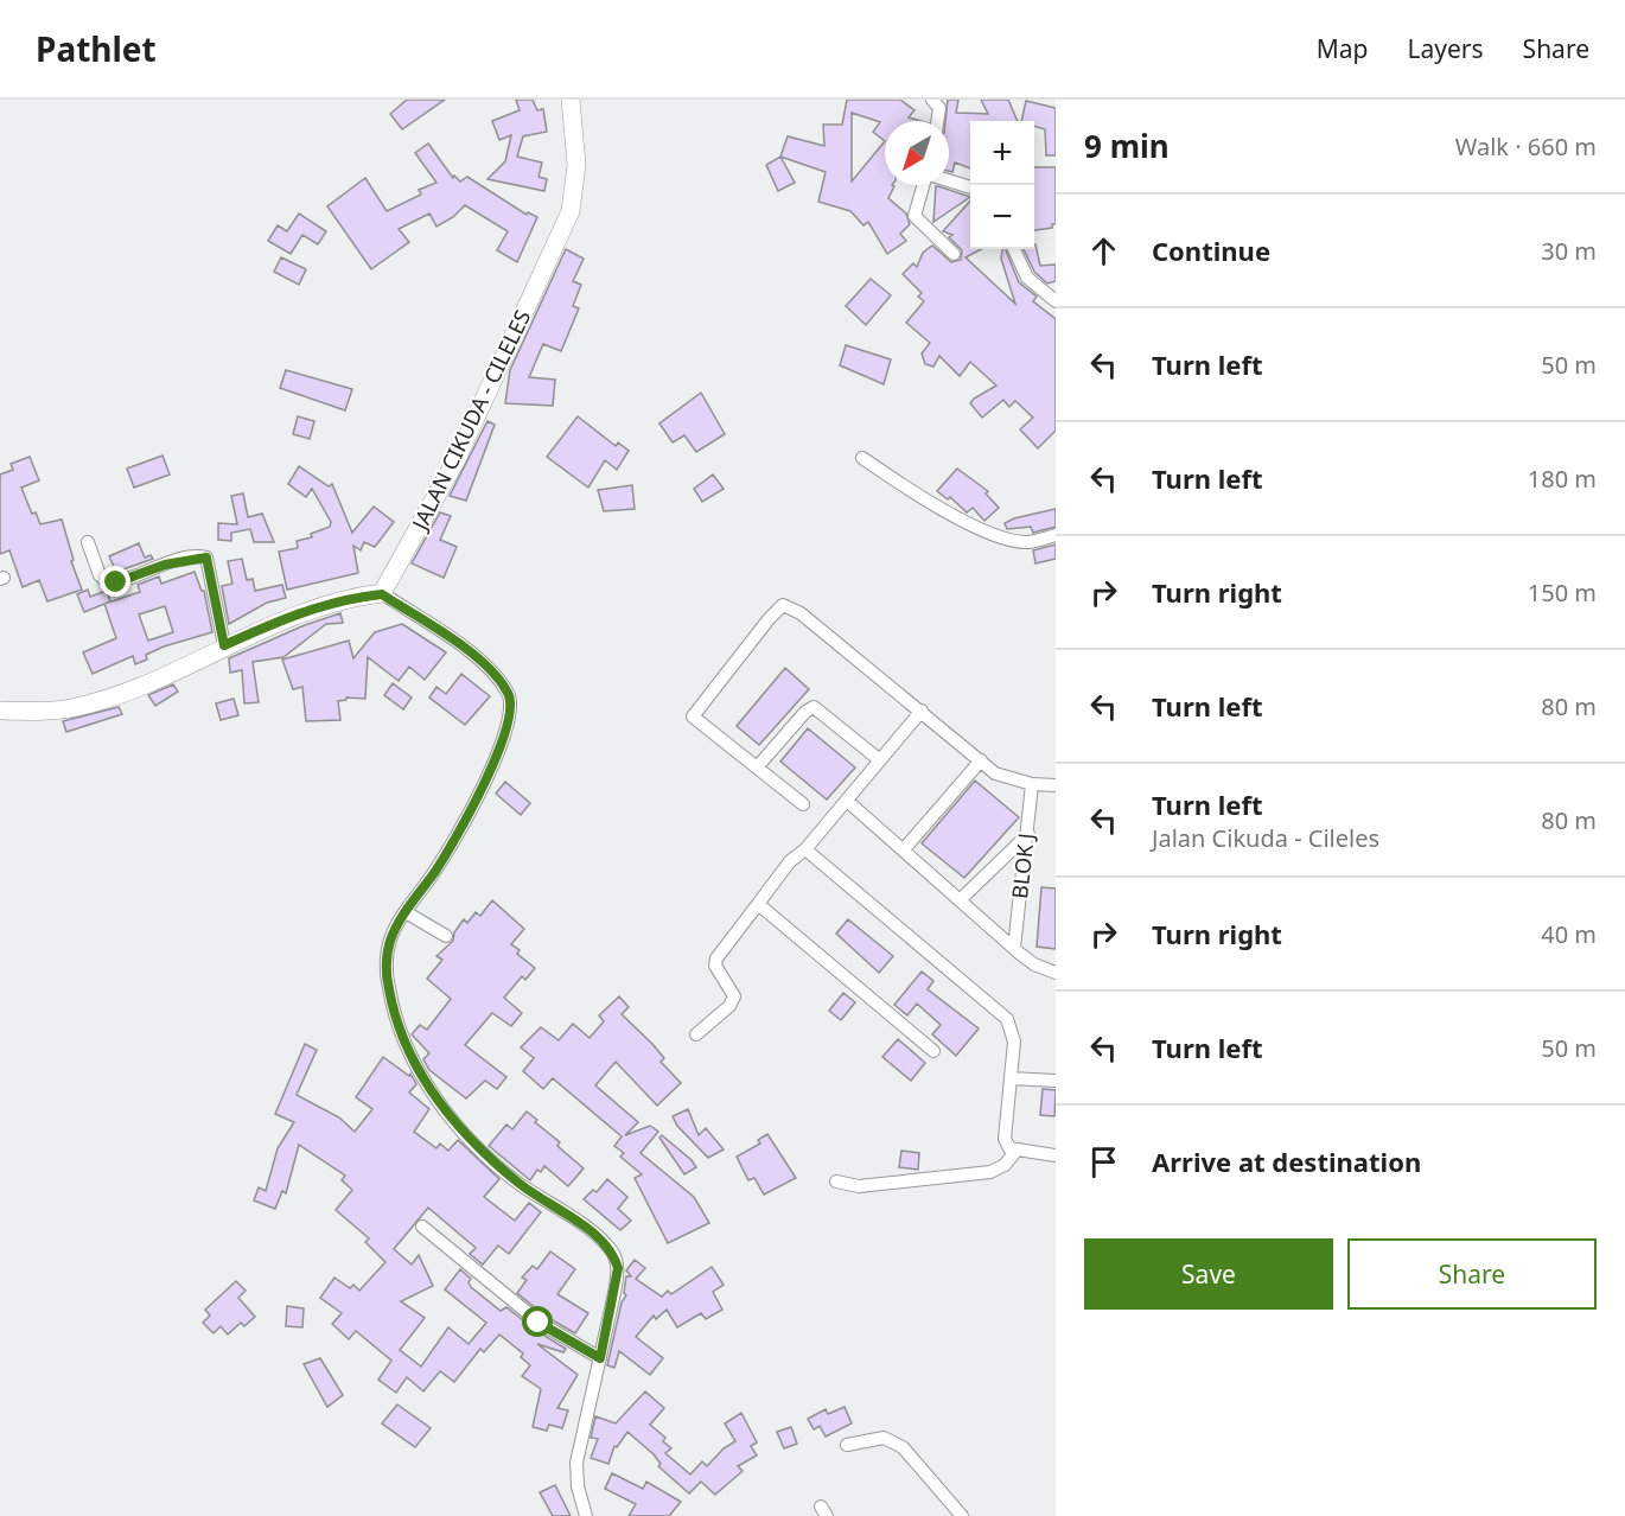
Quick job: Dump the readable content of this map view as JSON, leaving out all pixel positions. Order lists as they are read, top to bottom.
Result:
{
  "streets": {
    "street": ["JALAN CIKUDA - CILELES", "BLOK J"]
  },
  "north": "bottom left",
  "page": {
    "header": "Pathlet",
    "nav": ["Map", "Layers", "Share"],
    "heading": ["9 min", "Walk · 660 m"],
    "map_buttons": ["+", "−"],
    "list": [
      ["Continue", "30 m"],
      ["Turn left", "50 m"],
      ["Turn left", "180 m"],
      ["Turn right", "150 m"],
      ["Turn left", "80 m"],
      ["Turn left", "Jalan Cikuda - Cileles", "80 m"],
      ["Turn right", "40 m"],
      ["Turn left", "50 m"],
      "Arrive at destination"
    ],
    "buttons": ["Save", "Share"]
  }
}
